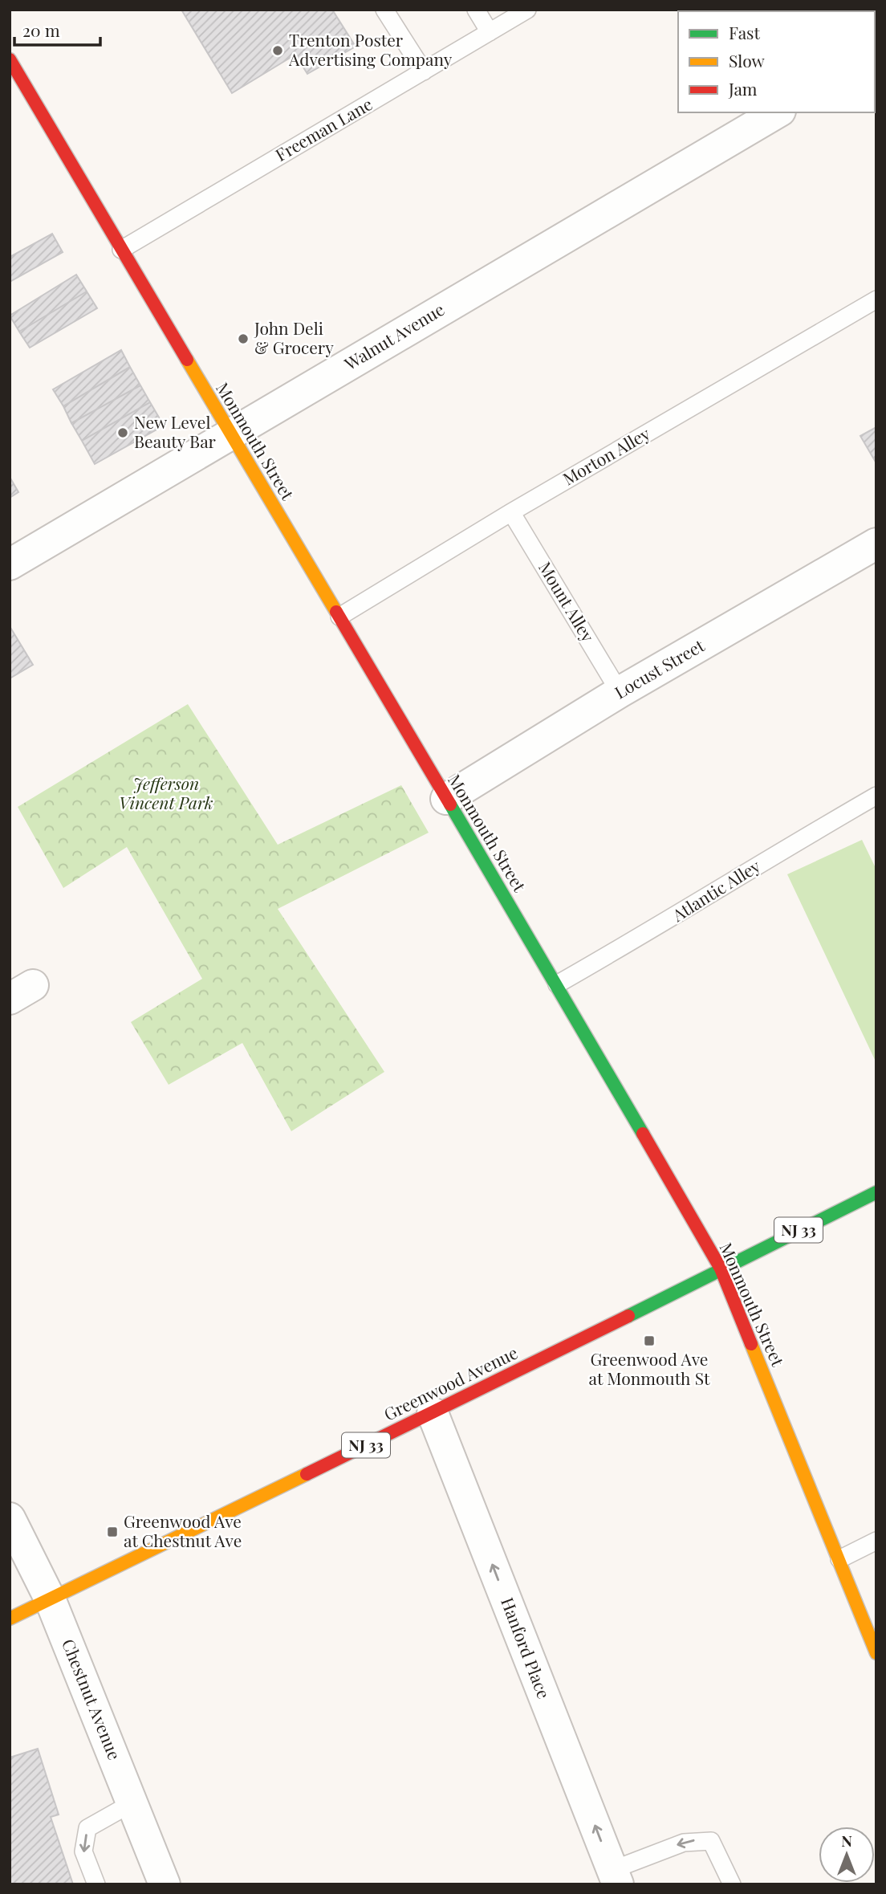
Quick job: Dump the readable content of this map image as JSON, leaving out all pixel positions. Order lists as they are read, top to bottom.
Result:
{
  "streets": {
    "street": [
      "Walnut Avenue",
      "Monmouth Street",
      "Locust Street",
      "NJ 33",
      "Greenwood Avenue",
      "Hanford Place",
      "Chestnut Avenue"
    ],
    "lane": [
      "Freeman Lane",
      "Morton Alley",
      "Mount Alley",
      "Atlantic Alley"
    ]
  },
  "crossings": [
    ["Freeman Lane", "Monmouth Street"],
    ["Walnut Avenue", "Monmouth Street"],
    ["Monmouth Street", "Morton Alley"],
    ["Monmouth Street", "Locust Street"],
    ["Monmouth Street", "Atlantic Alley"],
    ["Monmouth Street", "Greenwood Avenue"],
    ["Morton Alley", "Mount Alley"],
    ["Mount Alley", "Locust Street"],
    ["Greenwood Avenue", "Hanford Place"],
    ["Greenwood Avenue", "Chestnut Avenue"]
  ],
  "one_way": ["Hanford Place"],
  "parks": ["Jefferson Vincent Park"],
  "places": {
    "other": ["Trenton Poster Advertising Company", "John Deli & Grocery", "New Level Beauty Bar"],
    "transit": ["Greenwood Ave at Monmouth St", "Greenwood Ave at Chestnut Ave"]
  },
  "legend": ["Fast", "Slow", "Jam"],
  "scale_bar": "20 m",
  "north": "top"
}
